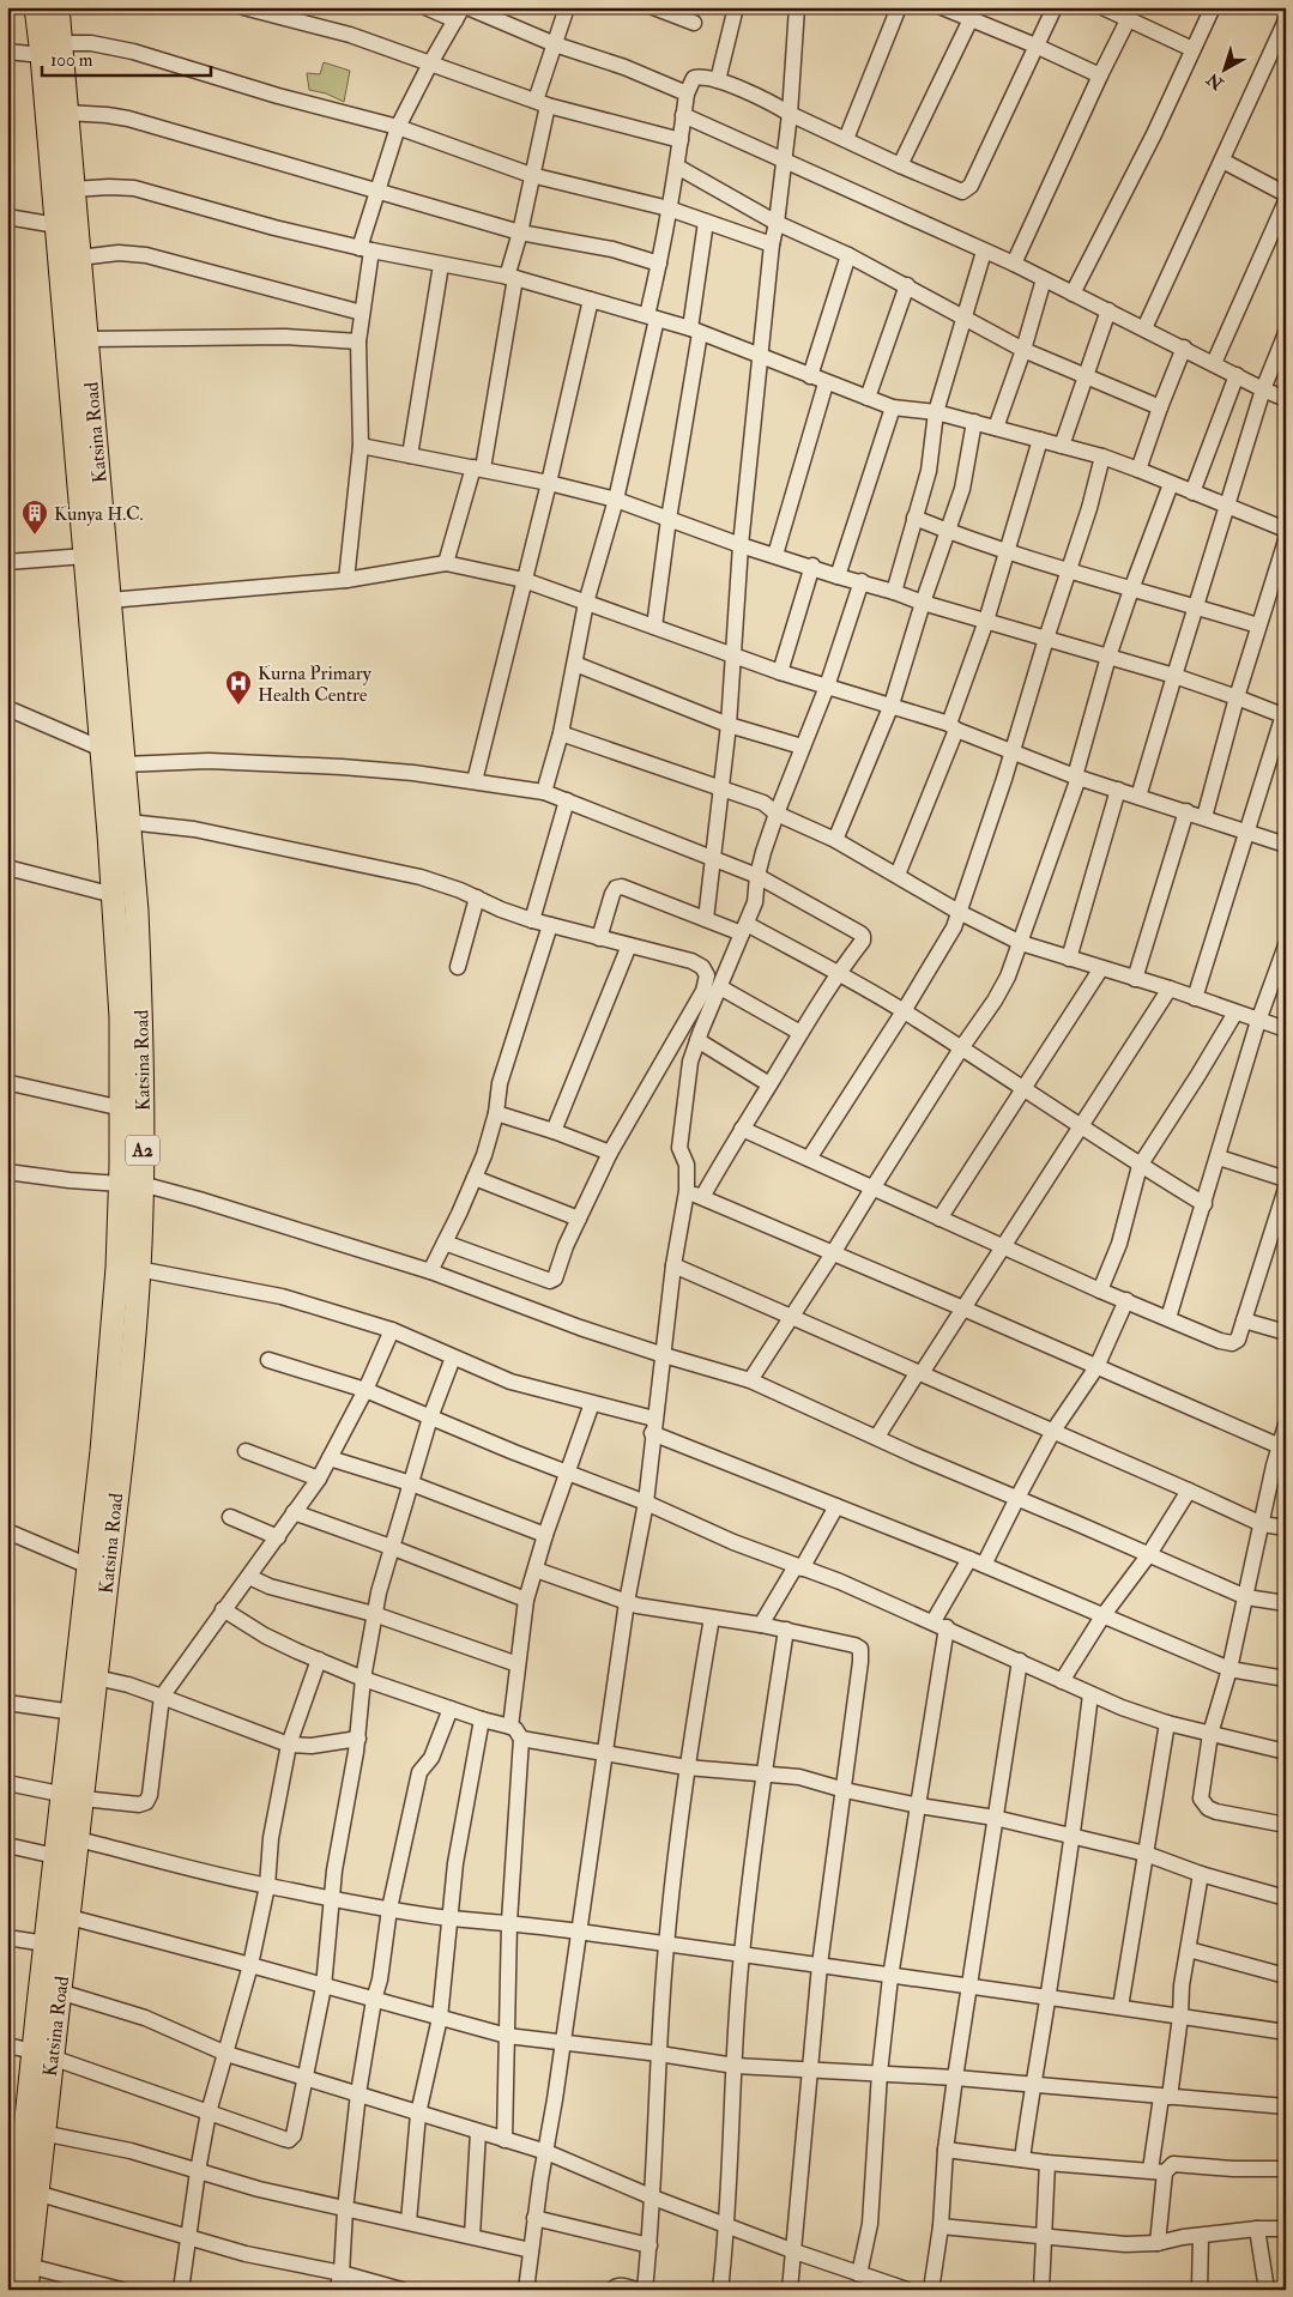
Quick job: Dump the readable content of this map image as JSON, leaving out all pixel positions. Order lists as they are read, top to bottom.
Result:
{
  "streets": {
    "highway": ["Katsina Road", "A2"]
  },
  "places": {
    "building": ["Kunya H.C."],
    "hospital": ["Kurna Primary Health Centre"]
  },
  "scale_bar": "100 m",
  "north": "bottom left"
}
